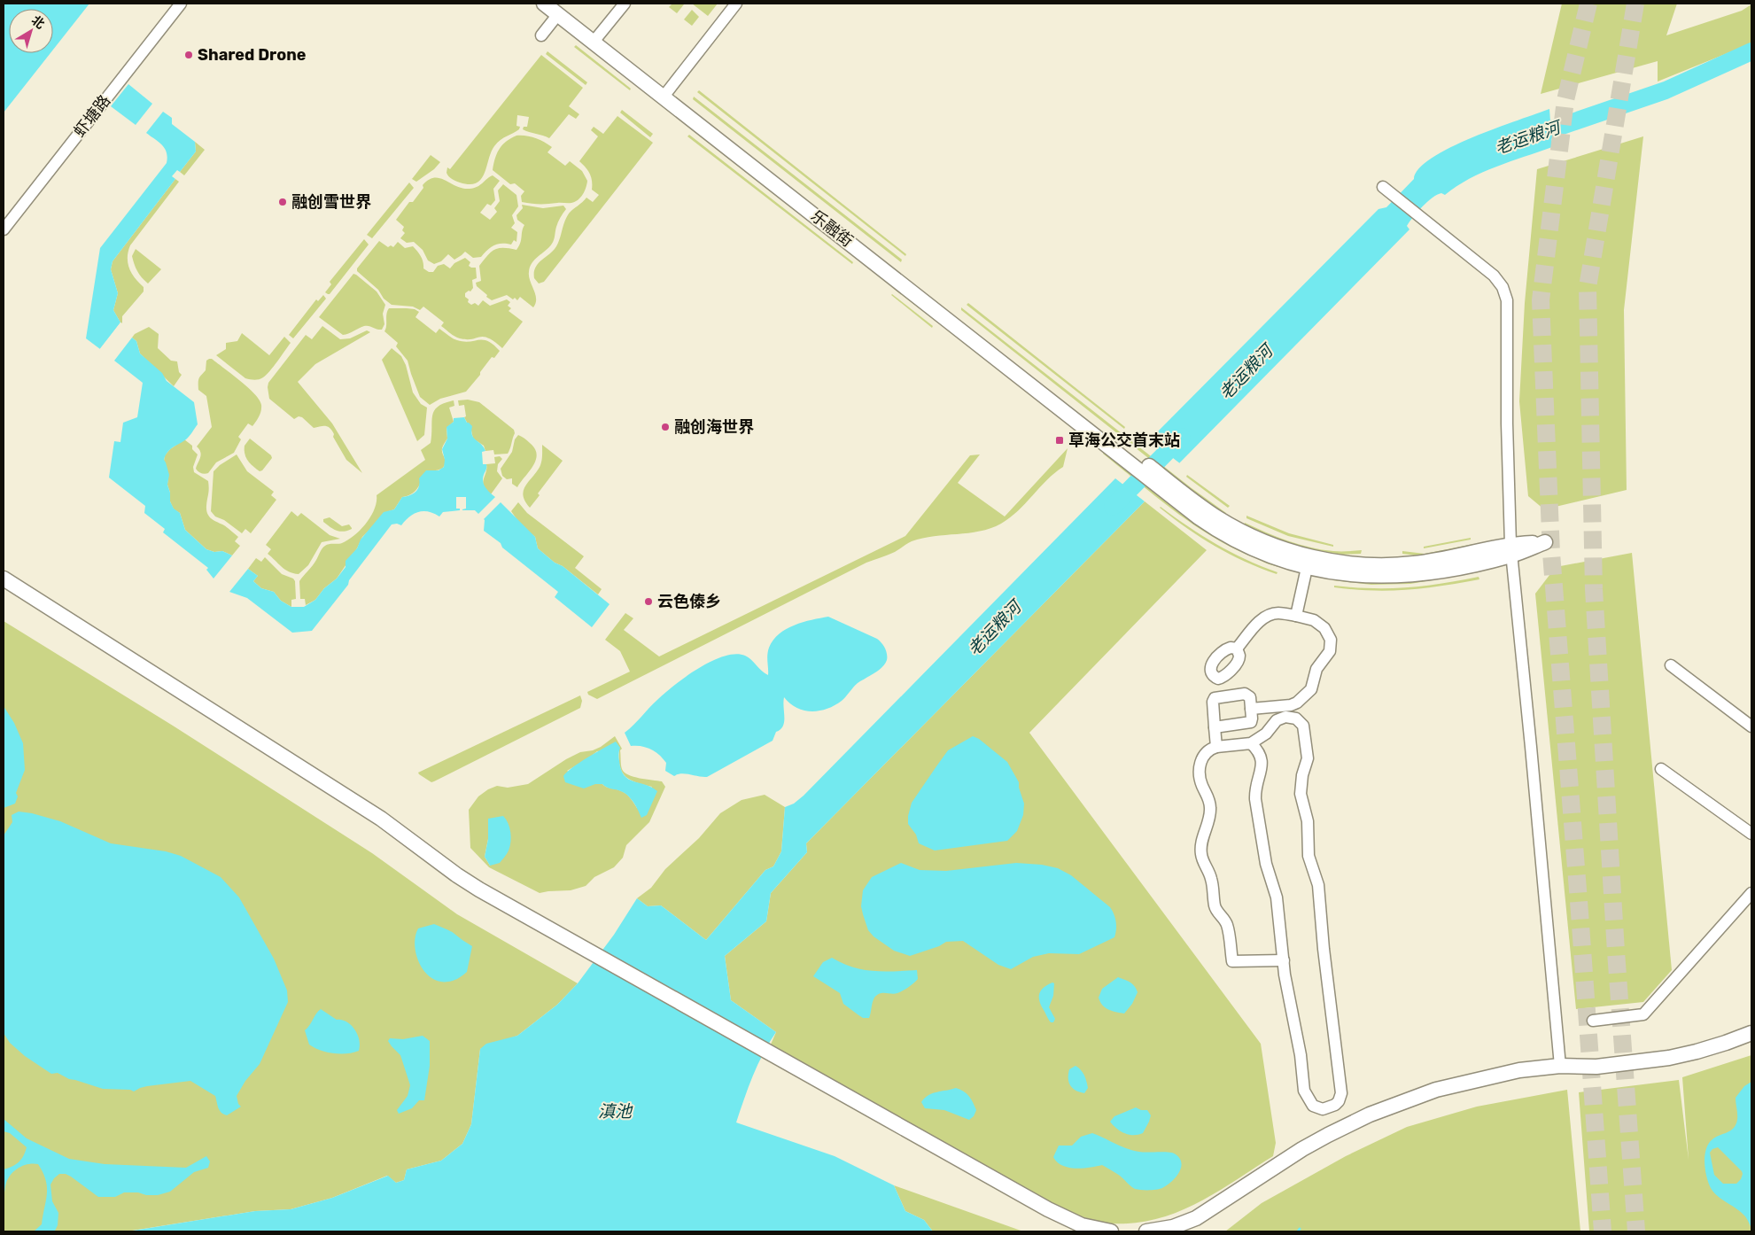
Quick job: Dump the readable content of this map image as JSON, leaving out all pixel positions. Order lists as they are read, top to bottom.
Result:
{
  "streets": {
    "street": ["虾塘路", "乐融街"]
  },
  "water": ["老运粮河", "滇池"],
  "places": {
    "other": [
      "Shared Drone",
      "融创雪世界",
      "融创海世界",
      "云色傣乡"
    ],
    "transit": ["草海公交首末站"]
  },
  "north": "top right"
}
